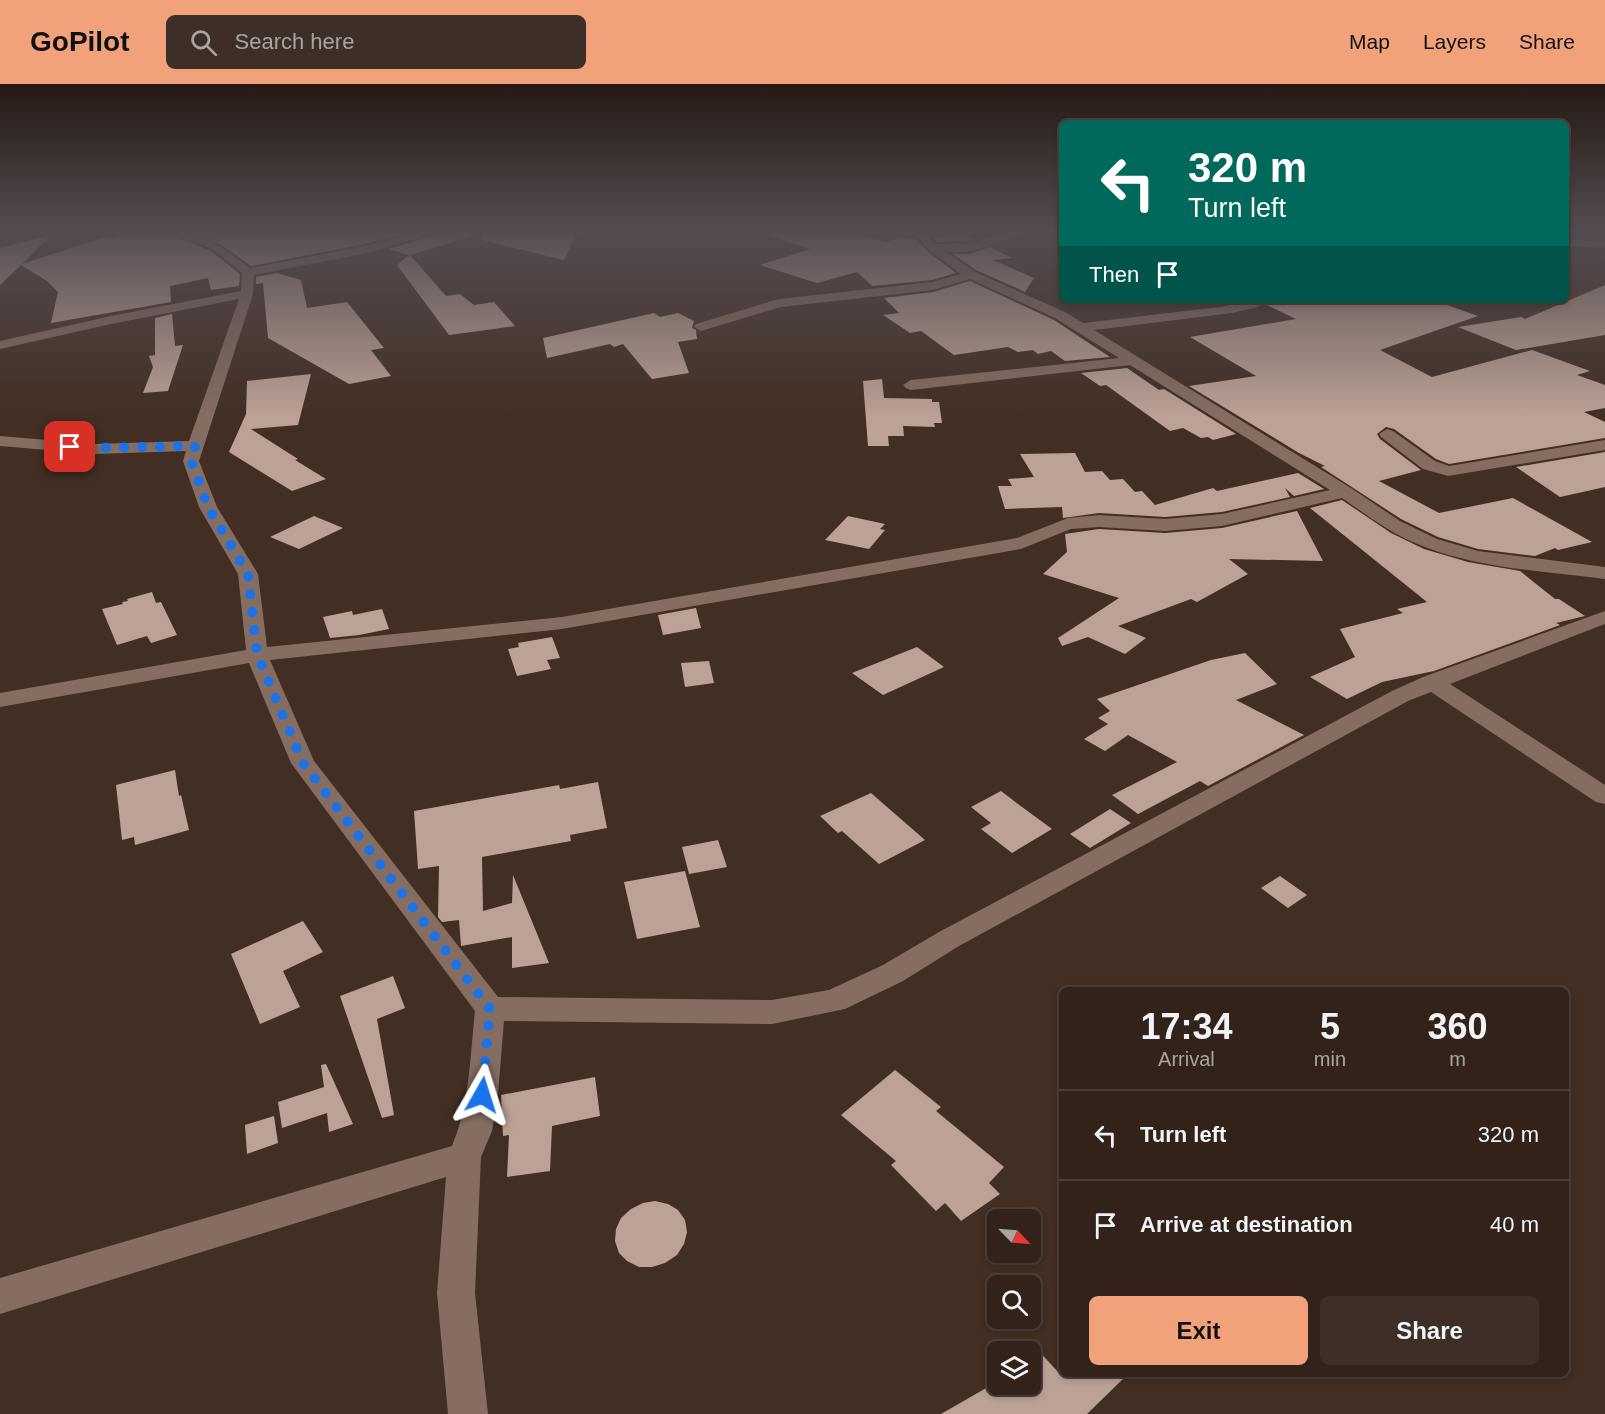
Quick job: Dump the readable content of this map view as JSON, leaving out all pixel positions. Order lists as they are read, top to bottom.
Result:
{
  "north": "bottom right",
  "page": {
    "header": "GoPilot",
    "search": "Search here",
    "nav": ["Map", "Layers", "Share"],
    "turn": ["320 m", "Turn left"],
    "then": "Then",
    "eta": [
      "17:34",
      "Arrival",
      "5",
      "min",
      "360",
      "m"
    ],
    "list": [
      {
        "name": "Turn left",
        "value": "320 m"
      },
      {
        "name": "Arrive at destination",
        "value": "40 m"
      }
    ],
    "buttons": ["Exit", "Share"]
  }
}
